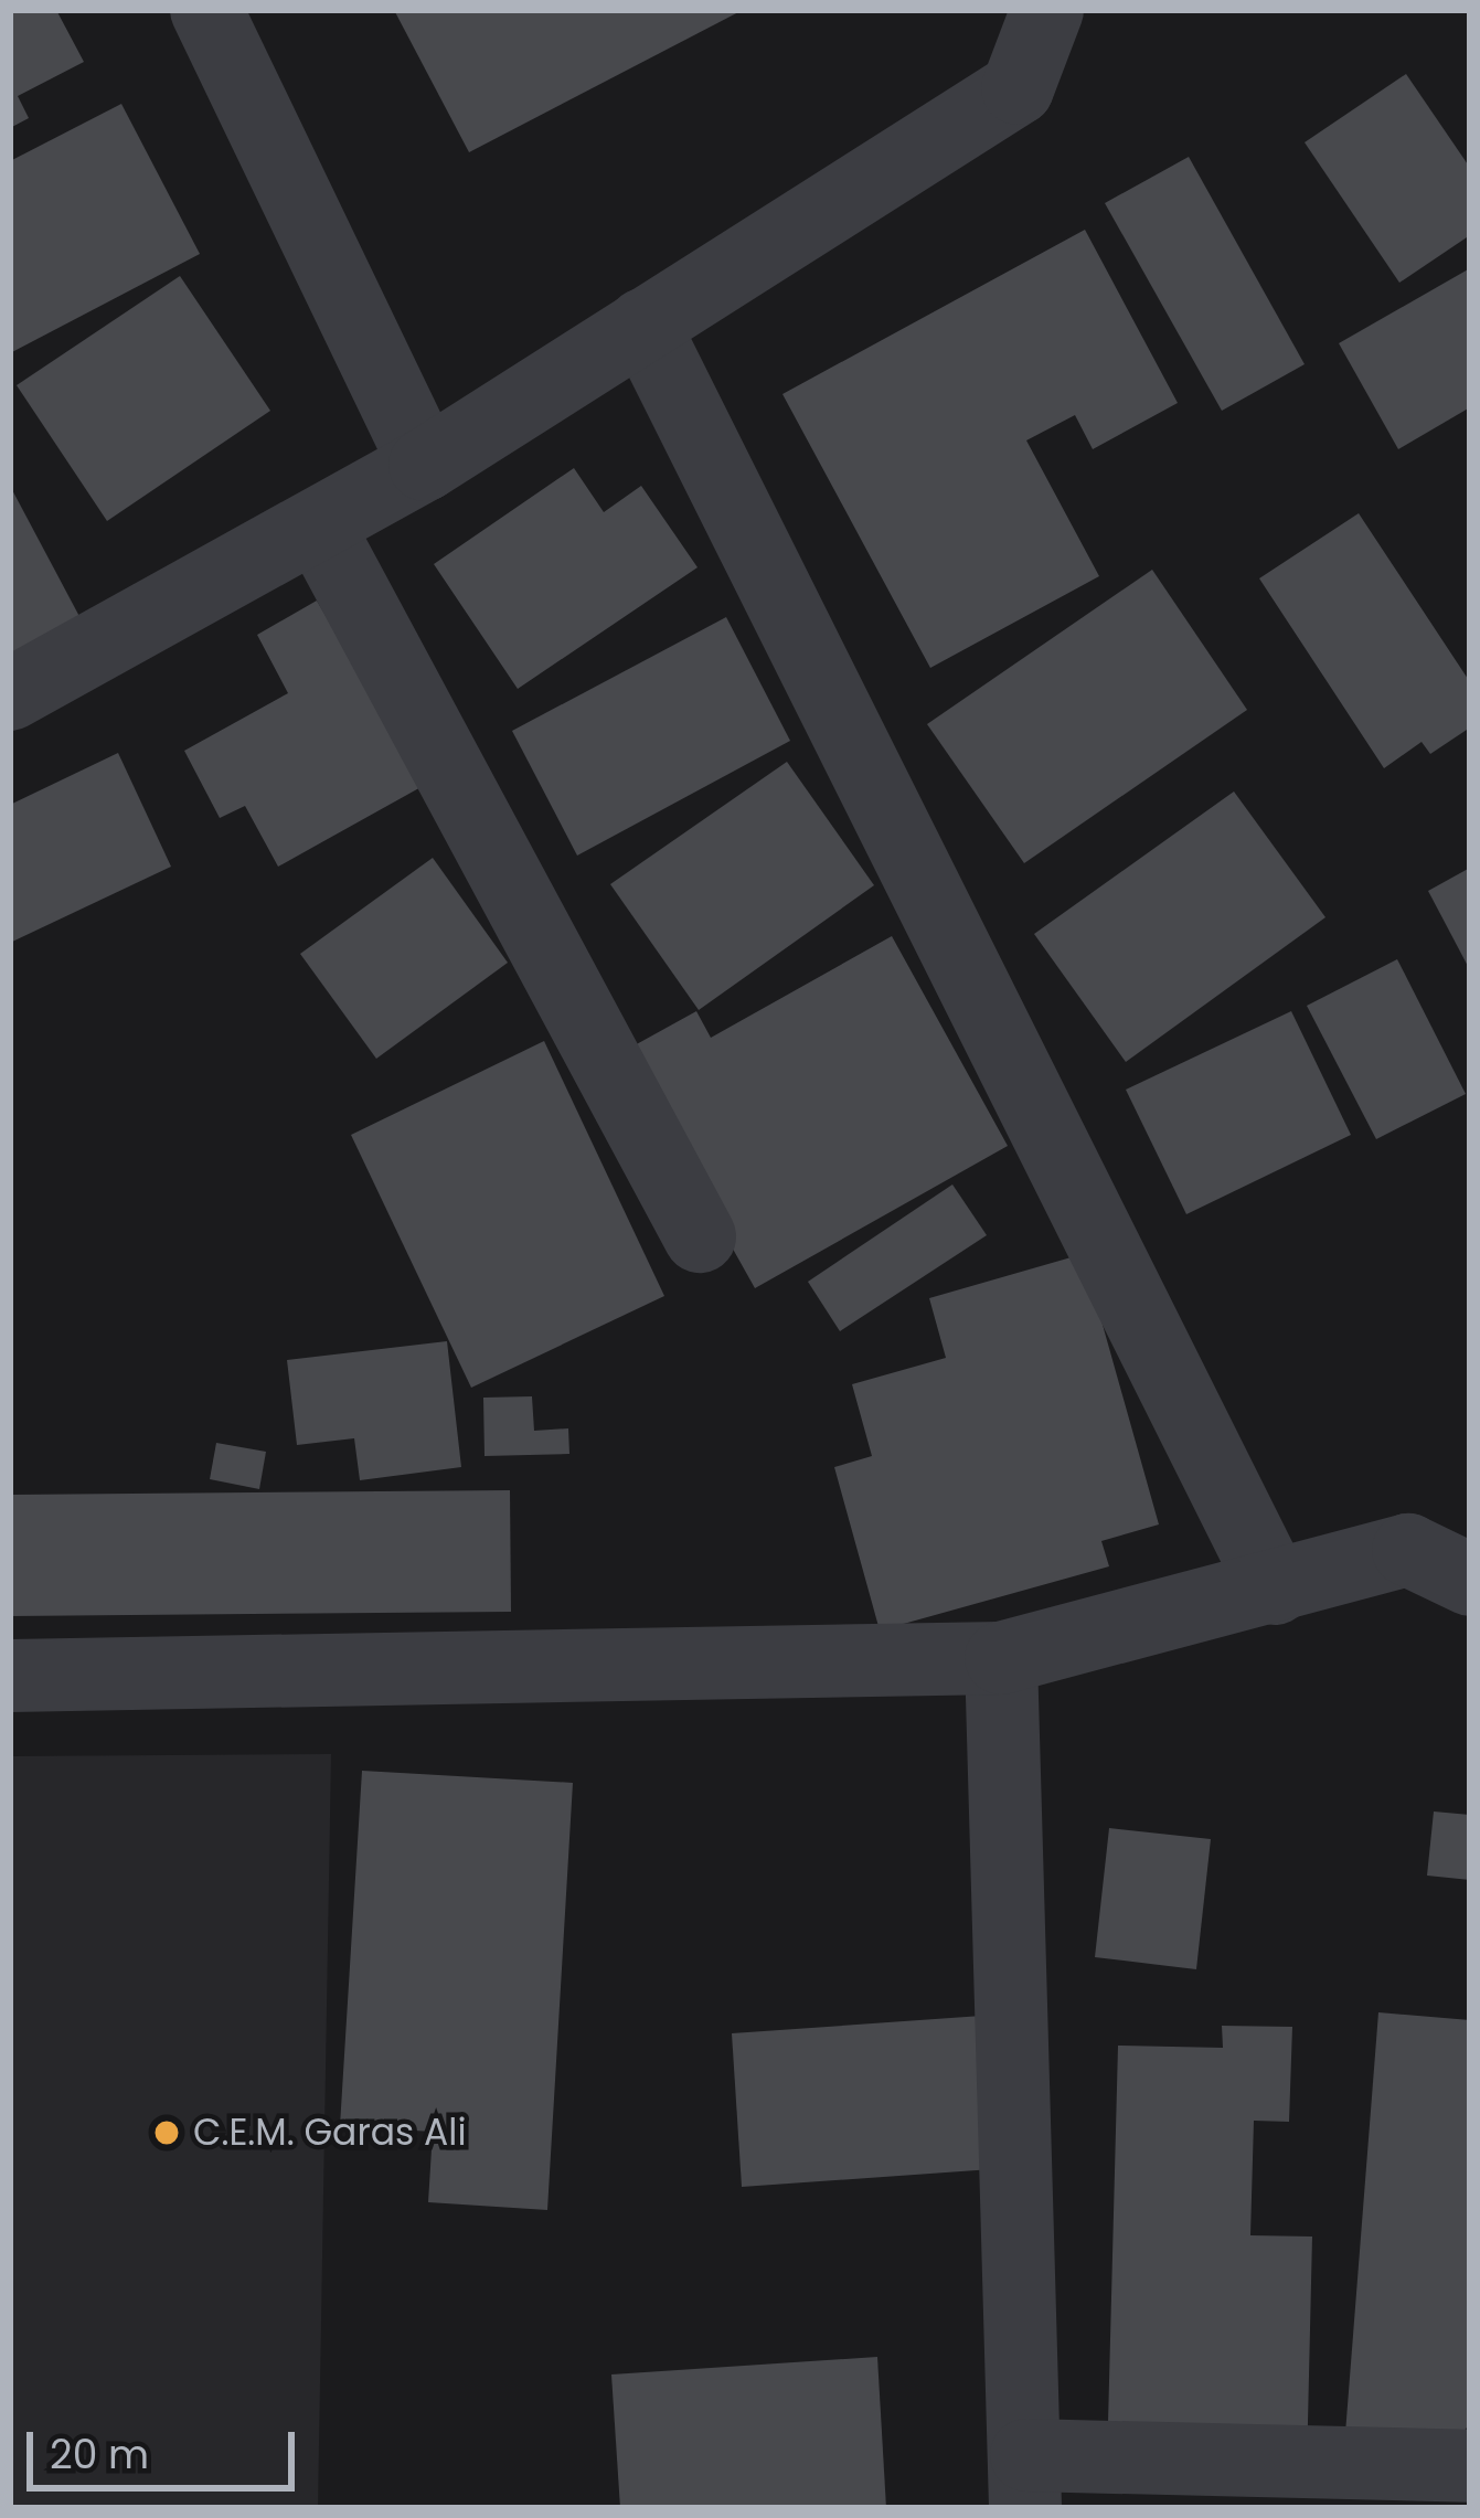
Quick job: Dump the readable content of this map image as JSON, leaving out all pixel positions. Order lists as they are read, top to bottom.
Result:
{
  "places": ["C.E.M. Garas Ali"],
  "scale_bar": "20 m"
}
